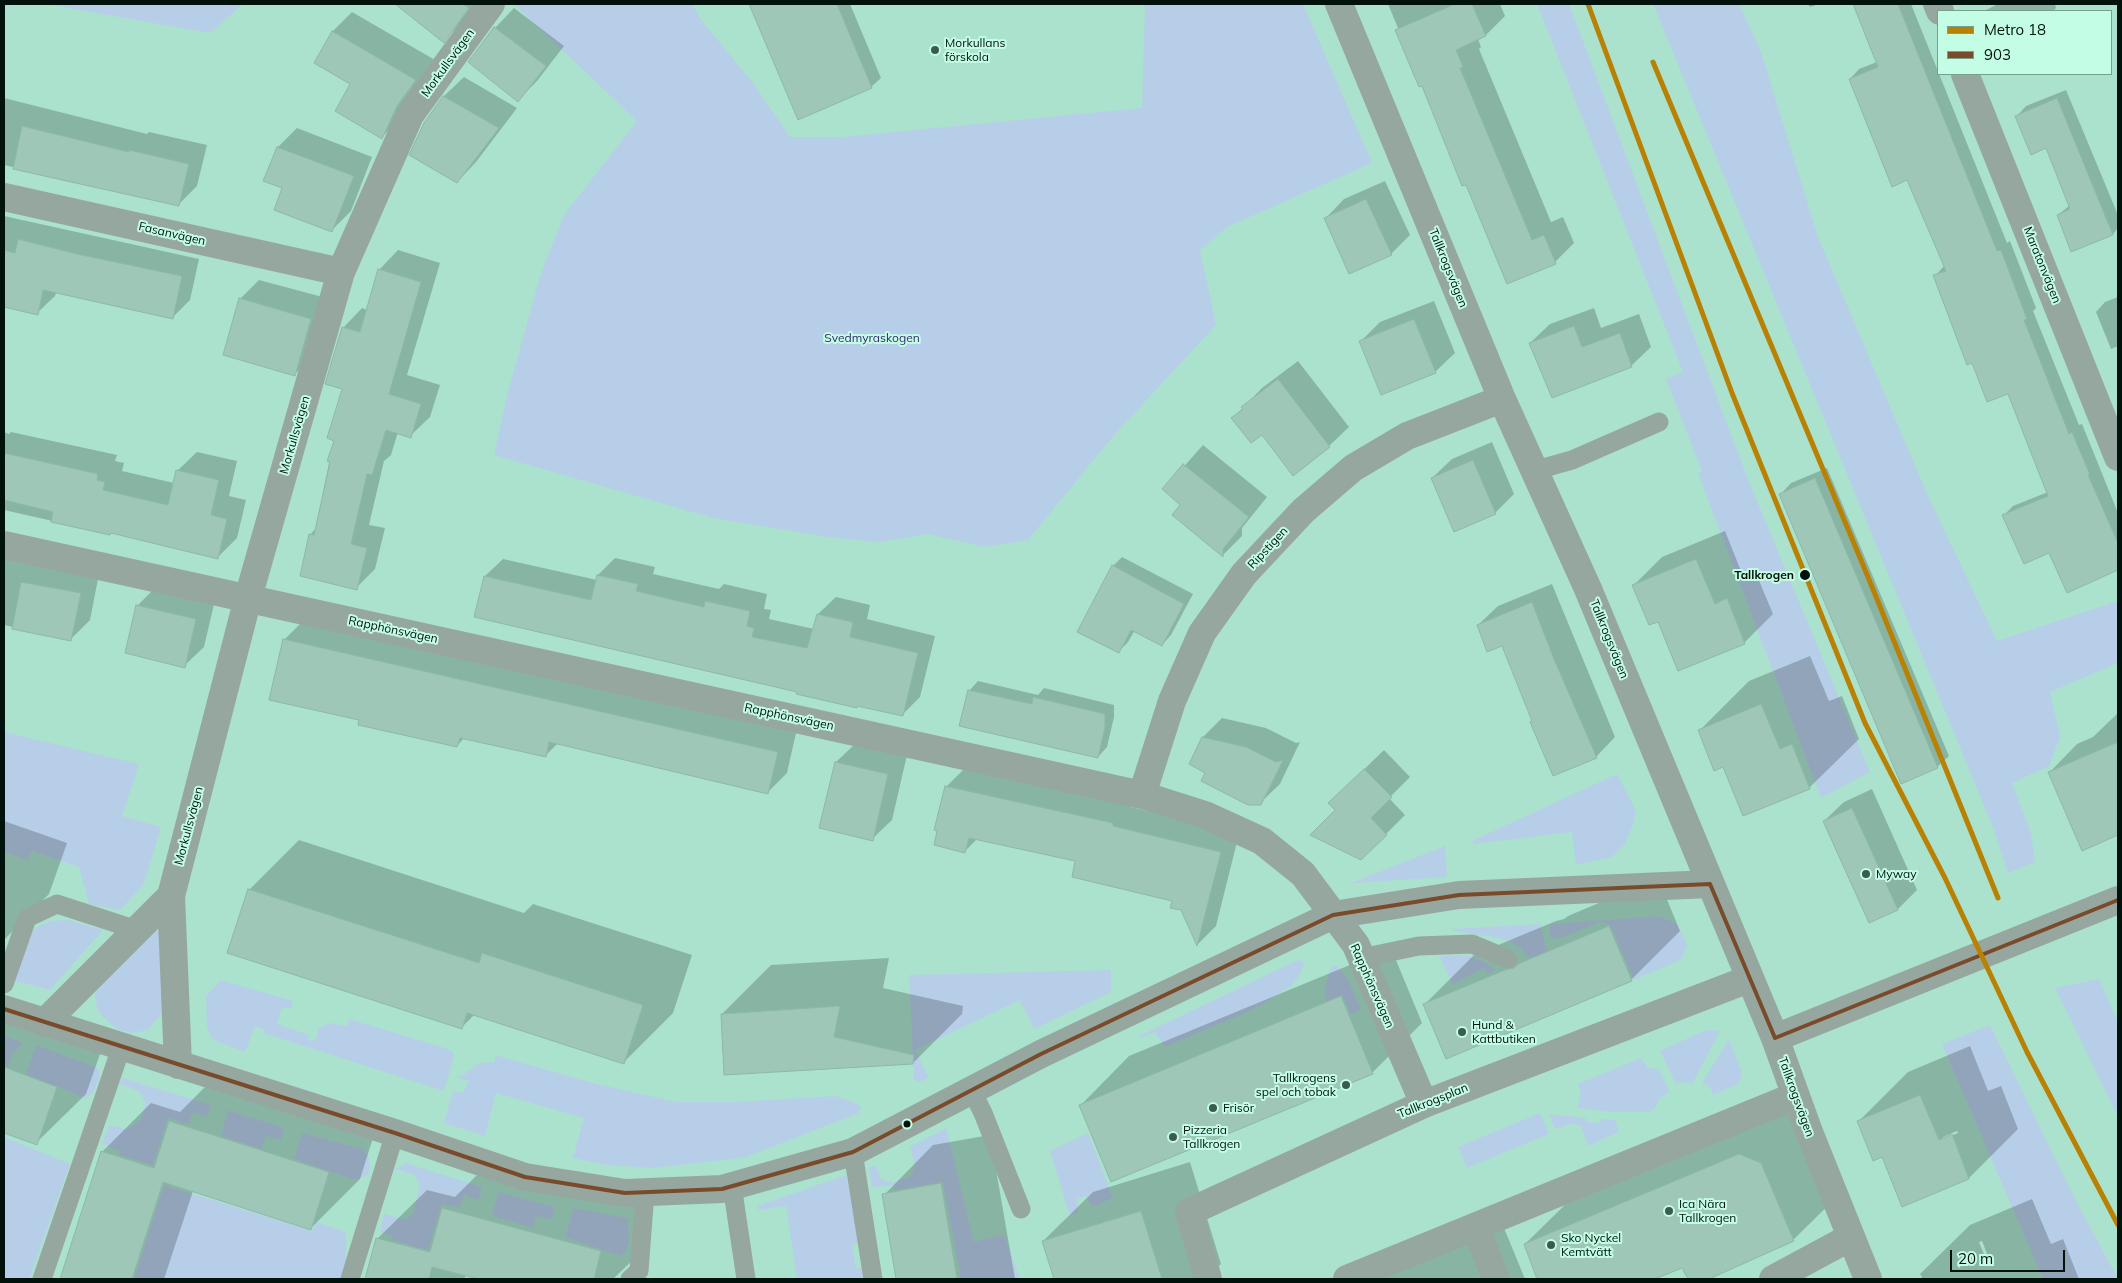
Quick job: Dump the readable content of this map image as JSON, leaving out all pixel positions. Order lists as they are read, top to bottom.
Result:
{
  "streets": {
    "street": [
      "Morkullsvägen",
      "Fasanvägen",
      "Maratonvägen",
      "Tallkrogsvägen",
      "Ripstigen",
      "Rapphönsvägen",
      "Tallkrogsplan"
    ]
  },
  "crossings": [
    ["Morkullsvägen", "Fasanvägen"],
    ["Morkullsvägen", "Rapphönsvägen"],
    ["Tallkrogsvägen", "Ripstigen"],
    ["Tallkrogsvägen", "Tallkrogsplan"],
    ["Ripstigen", "Rapphönsvägen"],
    ["Rapphönsvägen", "Tallkrogsplan"]
  ],
  "parks": ["Svedmyraskogen"],
  "places": [
    "Morkullans förskola",
    "Tallkrogen",
    "Myway",
    "Hund & Kattbutiken",
    "Tallkrogens spel och tobak",
    "Frisör",
    "Pizzeria Tallkrogen",
    "Ica Nära Tallkrogen",
    "Sko Nyckel Kemtvätt"
  ],
  "lines": ["metro line 18", "transit line 903"],
  "legend": ["Metro 18", "903"],
  "scale_bar": "20 m"
}
